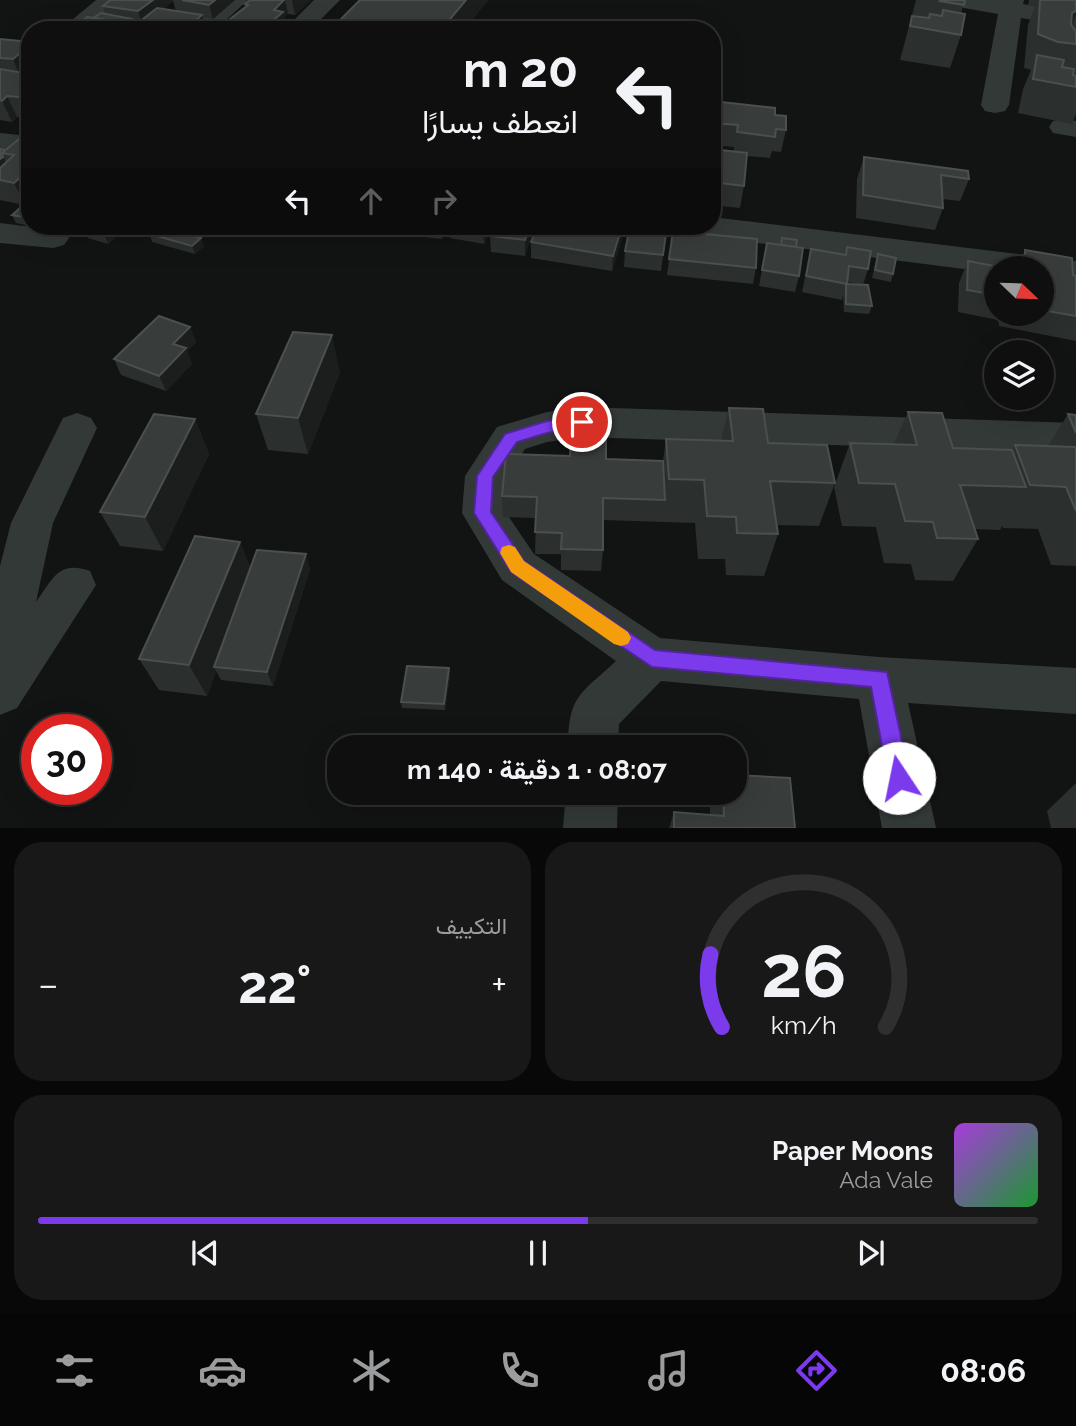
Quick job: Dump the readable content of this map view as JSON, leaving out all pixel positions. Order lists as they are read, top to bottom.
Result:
{
  "north": "bottom right",
  "page": {
    "turn": ["20 m", "انعطف يسارًا"],
    "limit": "30",
    "trip": "08:07 · 1 دقيقة · 140 m",
    "tile": "التكييف",
    "heat": ["−", "22°", "+"],
    "song": ["Paper Moons", "Ada Vale"],
    "tabs": "08:06",
    "gauge": ["26", "km/h"]
  }
}
